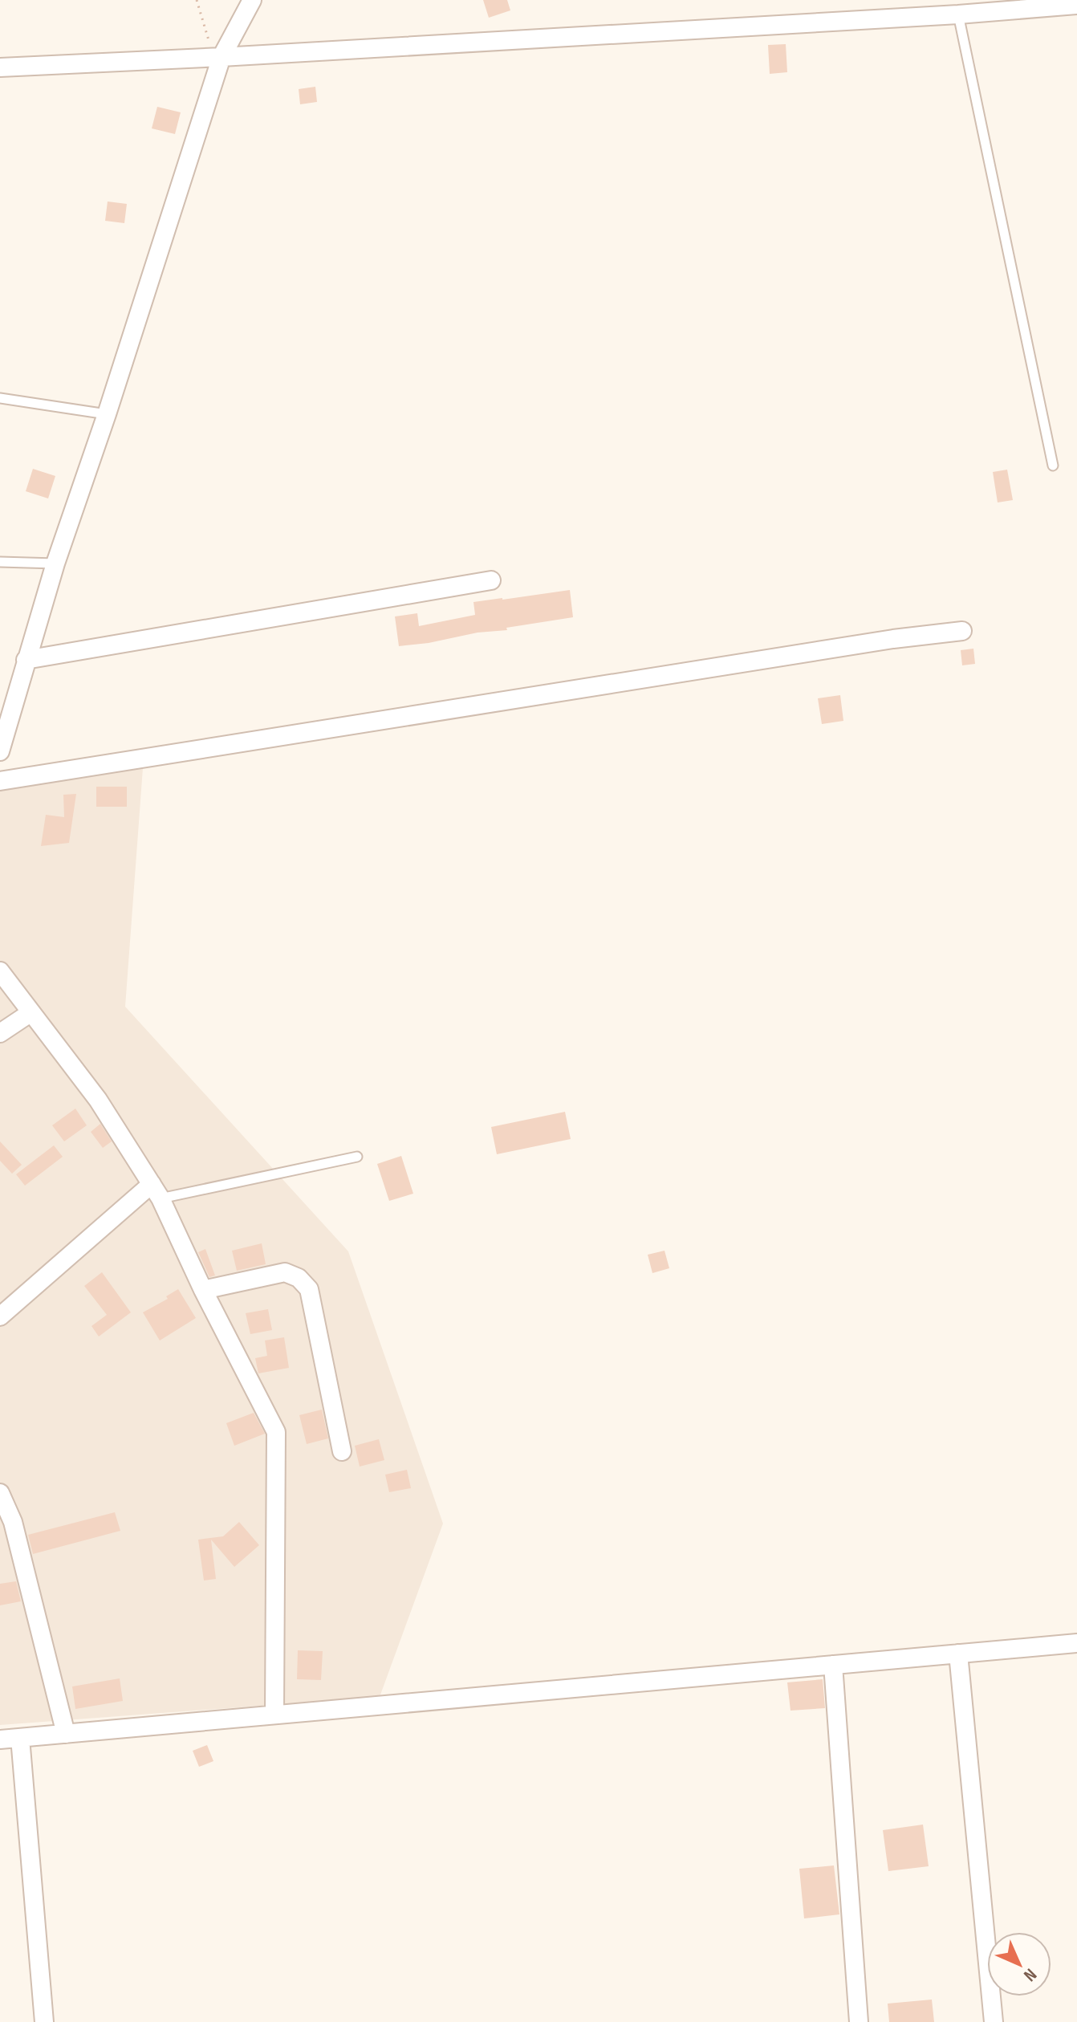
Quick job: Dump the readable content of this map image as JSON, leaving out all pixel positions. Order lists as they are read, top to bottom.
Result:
{
  "north": "bottom right"
}
